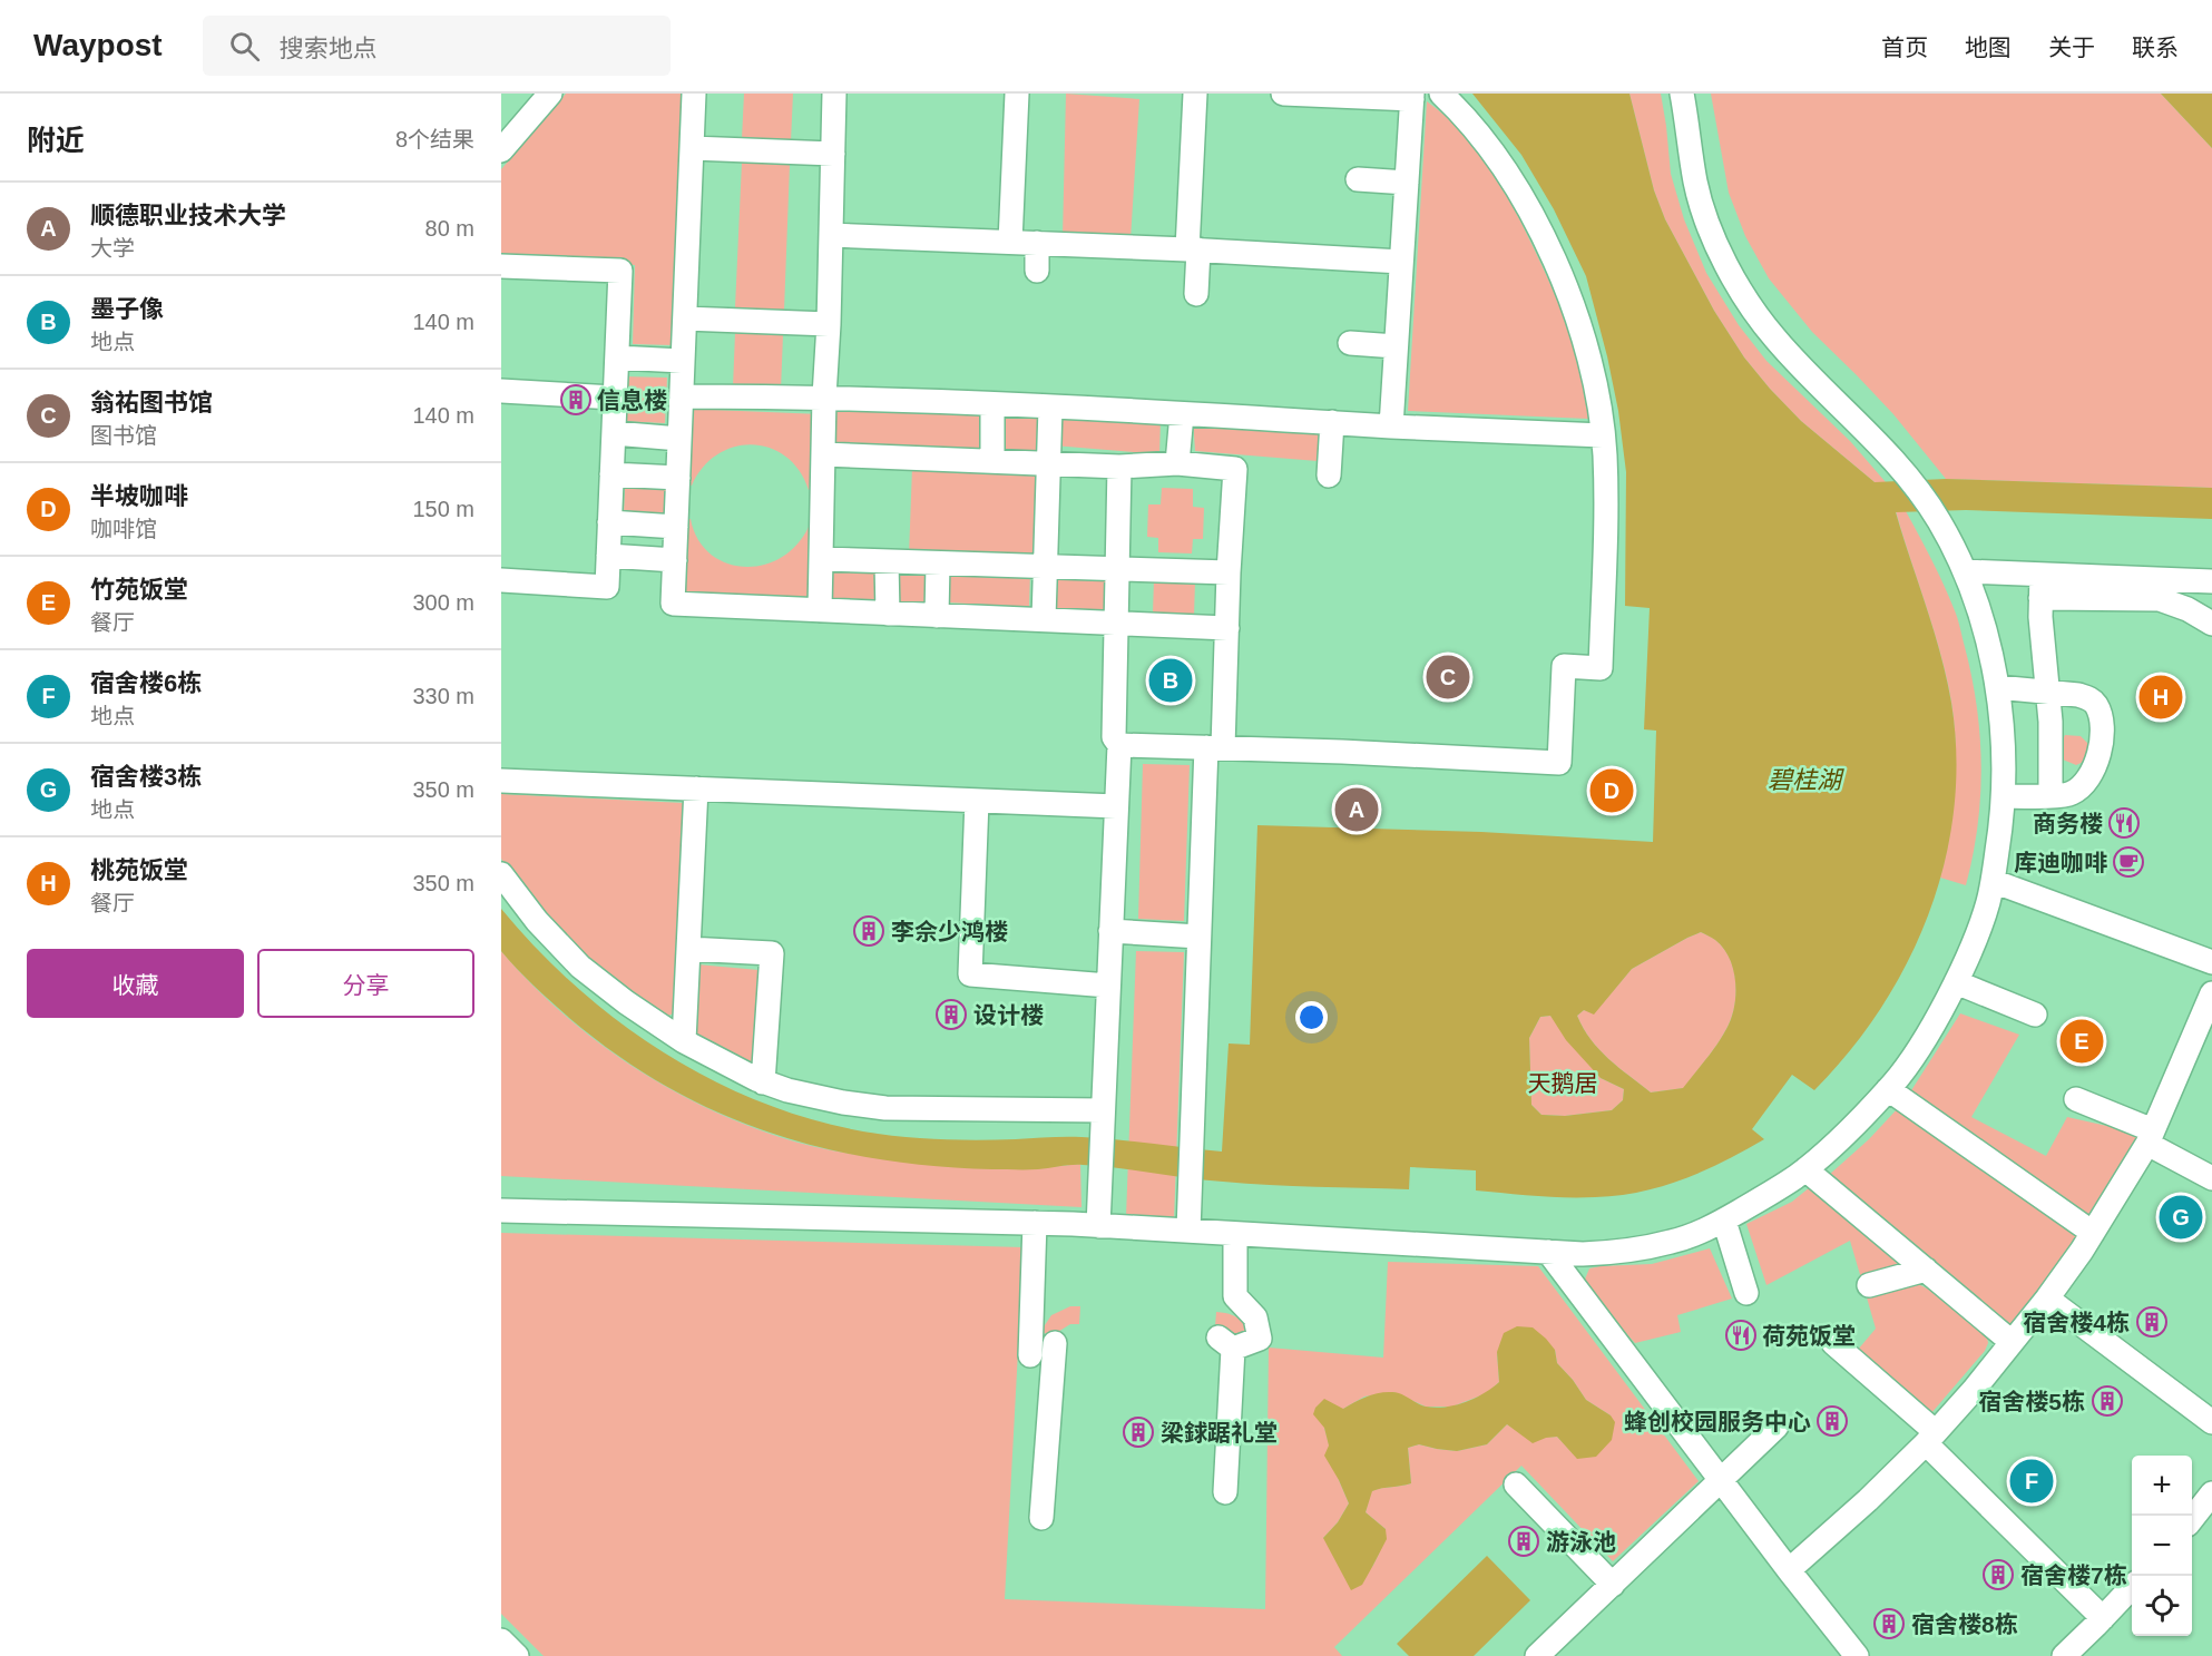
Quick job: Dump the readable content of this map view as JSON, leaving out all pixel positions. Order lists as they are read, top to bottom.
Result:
{
  "water": ["碧桂湖"],
  "parks": ["天鹅居"],
  "places": {
    "building": [
      "信息楼",
      "李佘少鸿楼",
      "设计楼",
      "宿舍楼4栋",
      "宿舍楼5栋",
      "蜂创校园服务中心",
      "梁銶踞礼堂",
      "游泳池",
      "宿舍楼7栋",
      "宿舍楼8栋"
    ],
    "restaurant": ["商务楼", "荷苑饭堂"],
    "cafe": ["库迪咖啡"]
  },
  "page": {
    "header": "Waypost",
    "search": "搜索地点",
    "nav": [
      "首页",
      "地图",
      "关于",
      "联系"
    ],
    "heading": ["附近", "8个结果"],
    "list": [
      {
        "mark": "A",
        "name": "顺德职业技术大学",
        "note": "大学",
        "value": "80 m"
      },
      {
        "mark": "B",
        "name": "墨子像",
        "note": "地点",
        "value": "140 m"
      },
      {
        "mark": "C",
        "name": "翁祐图书馆",
        "note": "图书馆",
        "value": "140 m"
      },
      {
        "mark": "D",
        "name": "半坡咖啡",
        "note": "咖啡馆",
        "value": "150 m"
      },
      {
        "mark": "E",
        "name": "竹苑饭堂",
        "note": "餐厅",
        "value": "300 m"
      },
      {
        "mark": "F",
        "name": "宿舍楼6栋",
        "note": "地点",
        "value": "330 m"
      },
      {
        "mark": "G",
        "name": "宿舍楼3栋",
        "note": "地点",
        "value": "350 m"
      },
      {
        "mark": "H",
        "name": "桃苑饭堂",
        "note": "餐厅",
        "value": "350 m"
      }
    ],
    "pins": [
      "C",
      "B",
      "H",
      "D",
      "A",
      "E",
      "G",
      "F"
    ],
    "buttons": ["收藏", "分享"],
    "map_buttons": ["+", "−"]
  }
}
